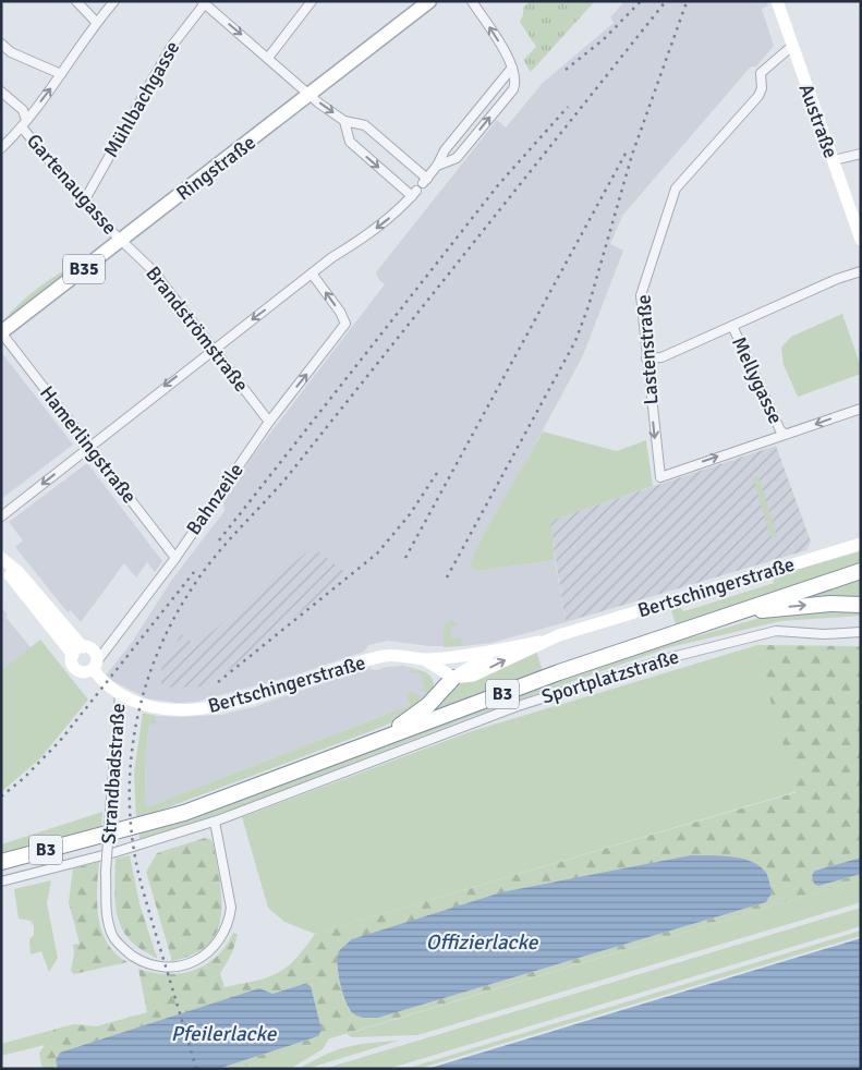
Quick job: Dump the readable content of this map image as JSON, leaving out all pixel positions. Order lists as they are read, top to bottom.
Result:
{
  "streets": {
    "highway": ["B3"],
    "main road": ["Ringstraße", "B35"],
    "street": [
      "Mühlbachgasse",
      "Austraße",
      "Gartenaugasse",
      "Brandströmstraße",
      "Lastenstraße",
      "Mellygasse",
      "Hamerlingstraße",
      "Bahnzeile",
      "Bertschingerstraße",
      "Sportplatzstraße",
      "Strandbadstraße"
    ]
  },
  "crossings": [
    ["Mühlbachgasse", "Gartenaugasse"],
    ["Austraße", "Lastenstraße"],
    ["Ringstraße", "Gartenaugasse"],
    ["Ringstraße", "Brandströmstraße"],
    ["Ringstraße", "Hamerlingstraße"],
    ["Gartenaugasse", "Brandströmstraße"],
    ["Brandströmstraße", "Bahnzeile"],
    ["Lastenstraße", "Mellygasse"],
    ["Hamerlingstraße", "Bahnzeile"],
    ["Bahnzeile", "Bertschingerstraße"],
    ["Bertschingerstraße", "Strandbadstraße"],
    ["Sportplatzstraße", "Strandbadstraße"]
  ],
  "water": ["Offizierlacke", "Pfeilerlacke"]
}
